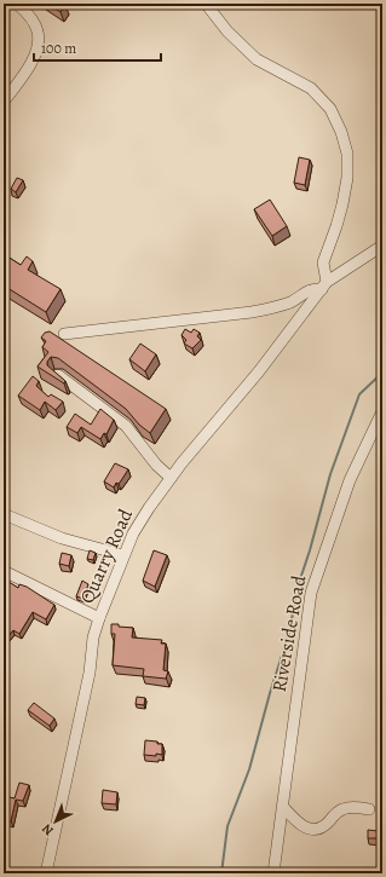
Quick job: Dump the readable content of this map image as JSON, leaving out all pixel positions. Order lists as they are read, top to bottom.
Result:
{
  "streets": {
    "street": ["Quarry Road", "Riverside Road"]
  },
  "scale_bar": "100 m",
  "north": "bottom left"
}
